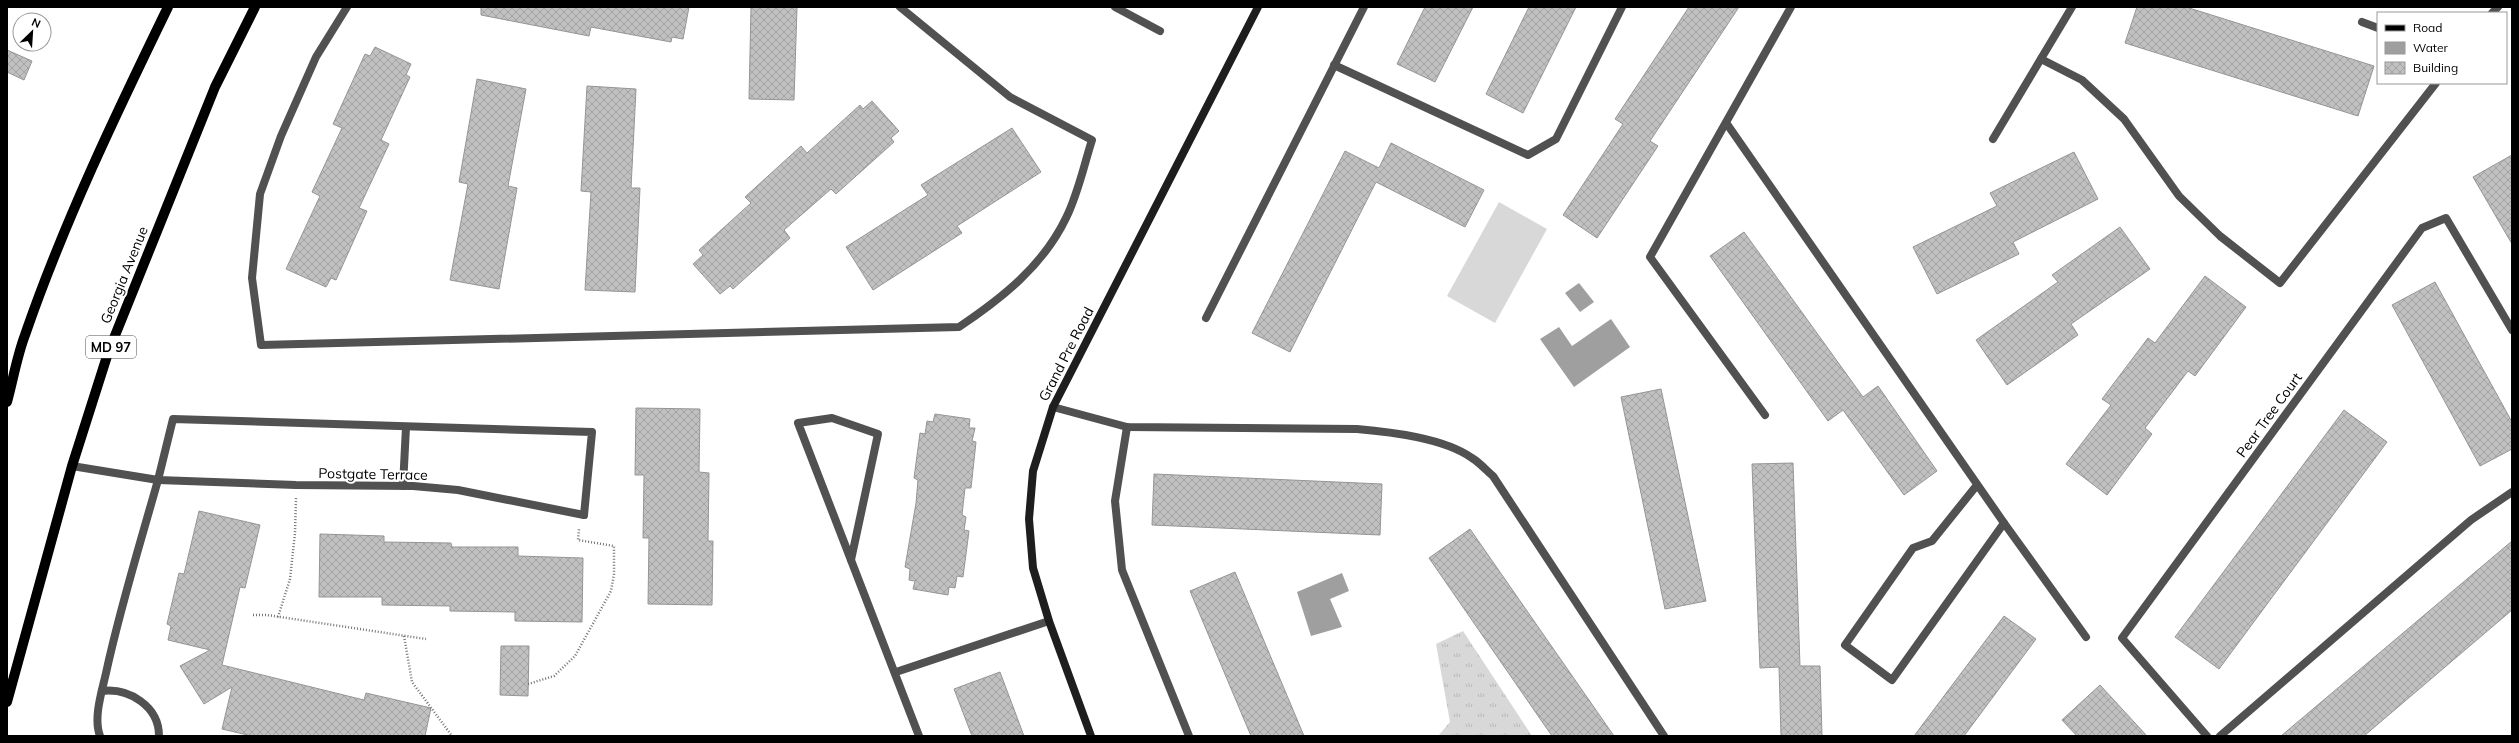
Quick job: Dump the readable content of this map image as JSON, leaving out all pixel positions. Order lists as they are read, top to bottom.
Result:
{
  "streets": {
    "main road": ["Georgia Avenue", "MD 97"],
    "street": ["Grand Pre Road", "Pear Tree Court", "Postgate Terrace"]
  },
  "crossings": [
    ["Georgia Avenue", "Postgate Terrace"]
  ],
  "legend": ["Road", "Water", "Building"],
  "north": "top right"
}
